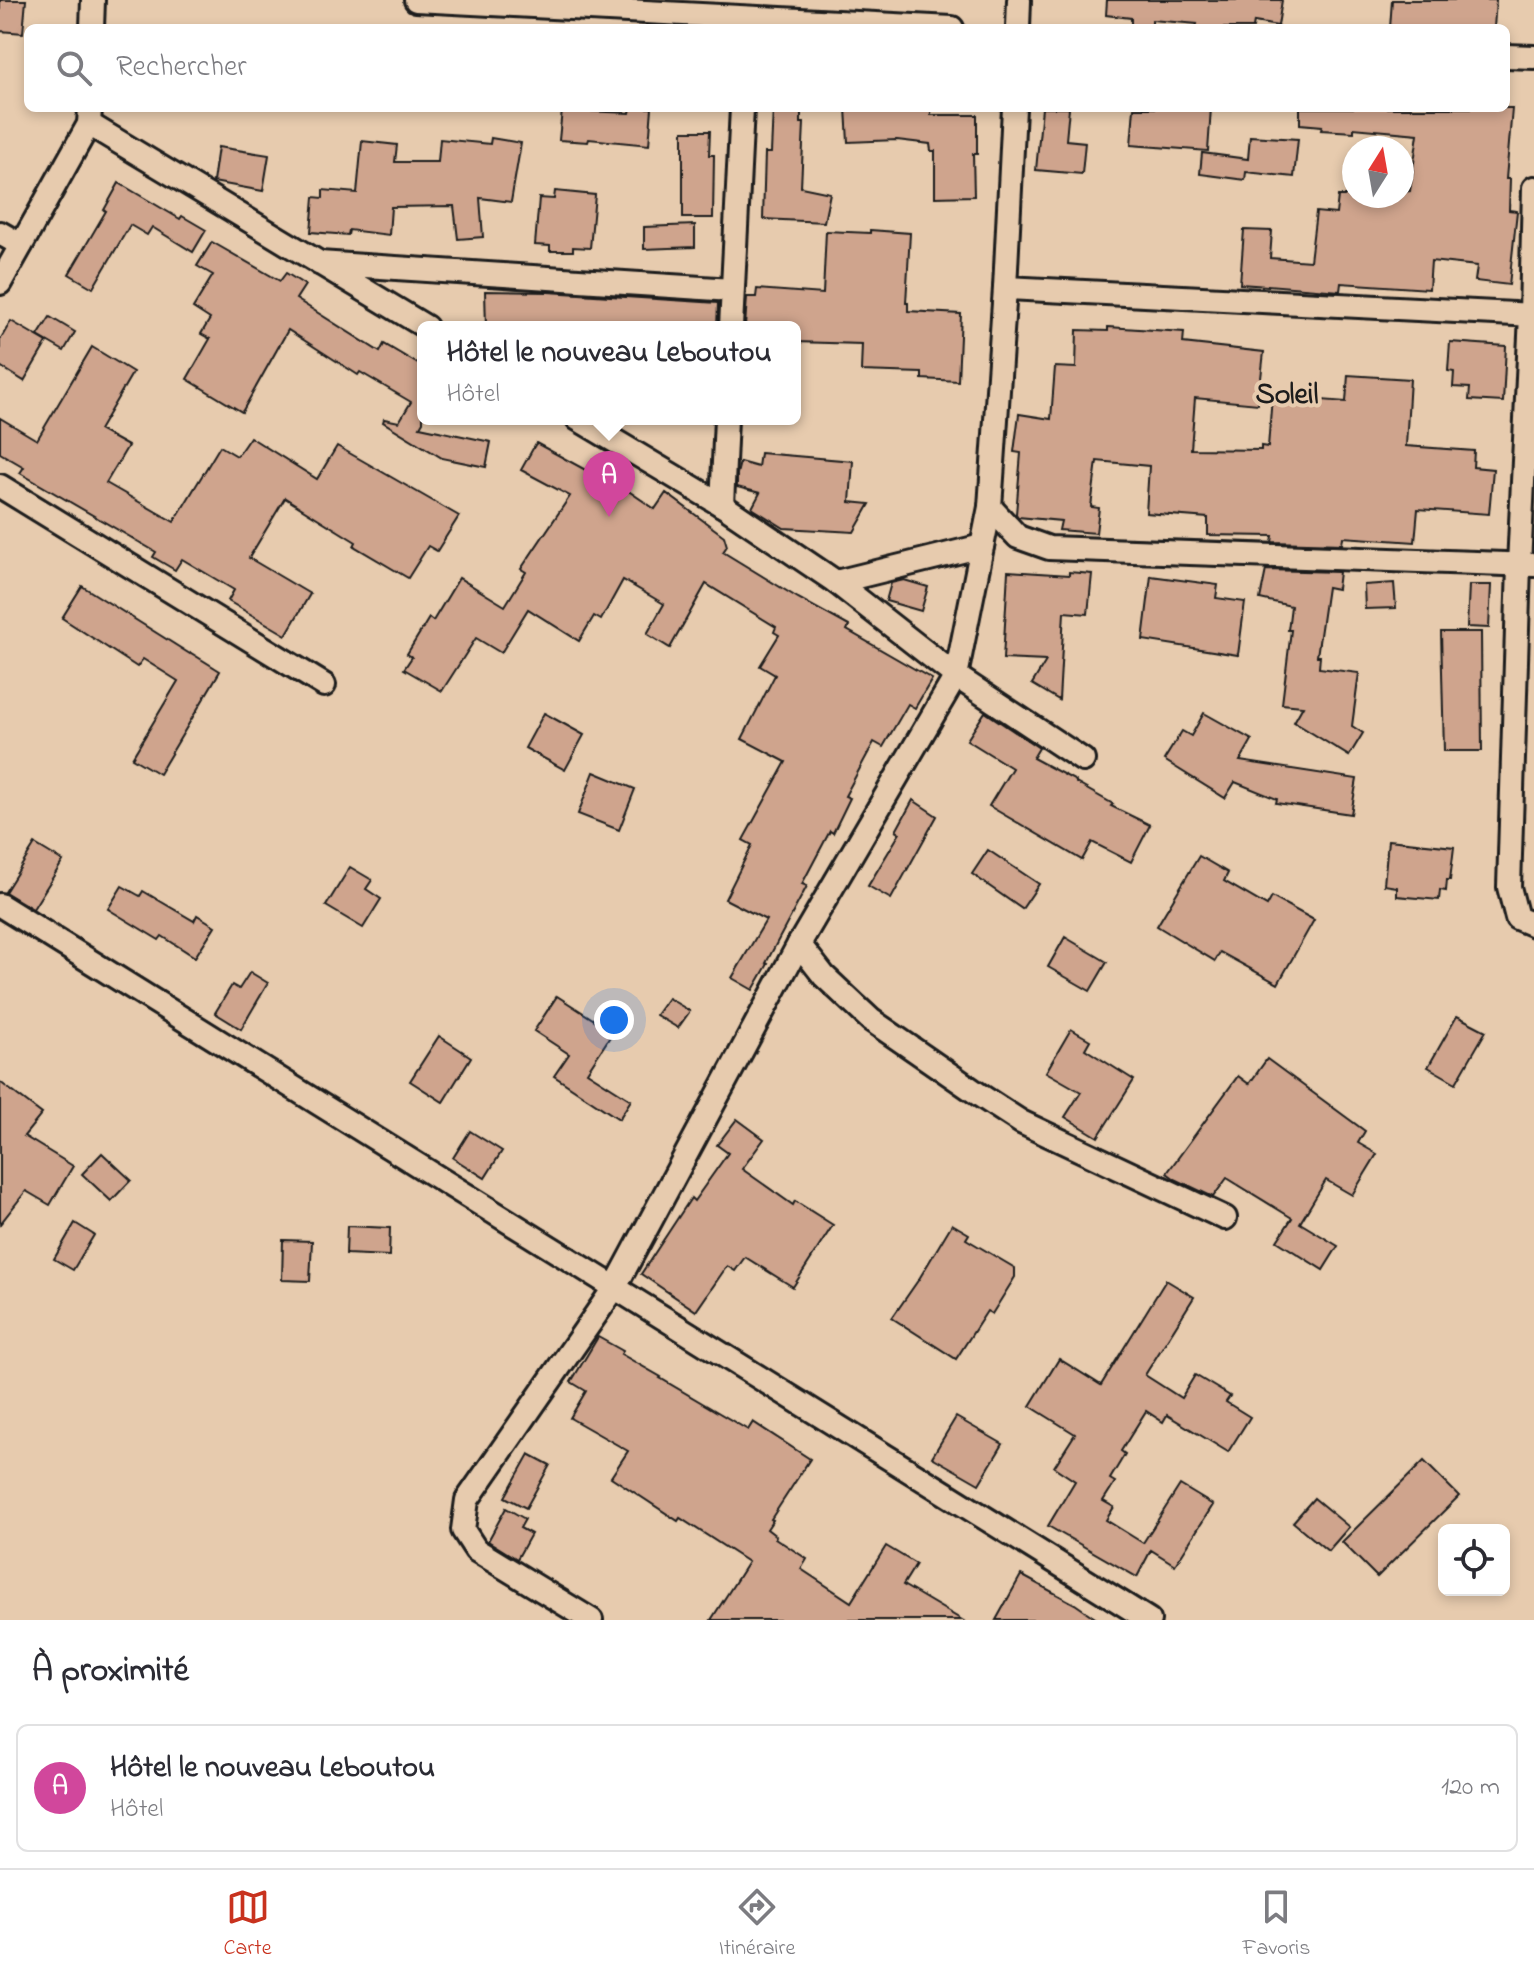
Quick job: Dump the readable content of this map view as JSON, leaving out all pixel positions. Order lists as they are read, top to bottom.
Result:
{
  "districts": ["Soleil"],
  "north": "top",
  "page": {
    "search": "Rechercher",
    "popup": ["Hôtel le nouveau Leboutou", "Hôtel"],
    "pins": "A",
    "heading": "À proximité",
    "list": [
      {
        "mark": "A",
        "name": "Hôtel le nouveau Leboutou",
        "note": "Hôtel",
        "value": "120 m"
      }
    ],
    "nav": ["Carte", "Itinéraire", "Favoris"]
  }
}
